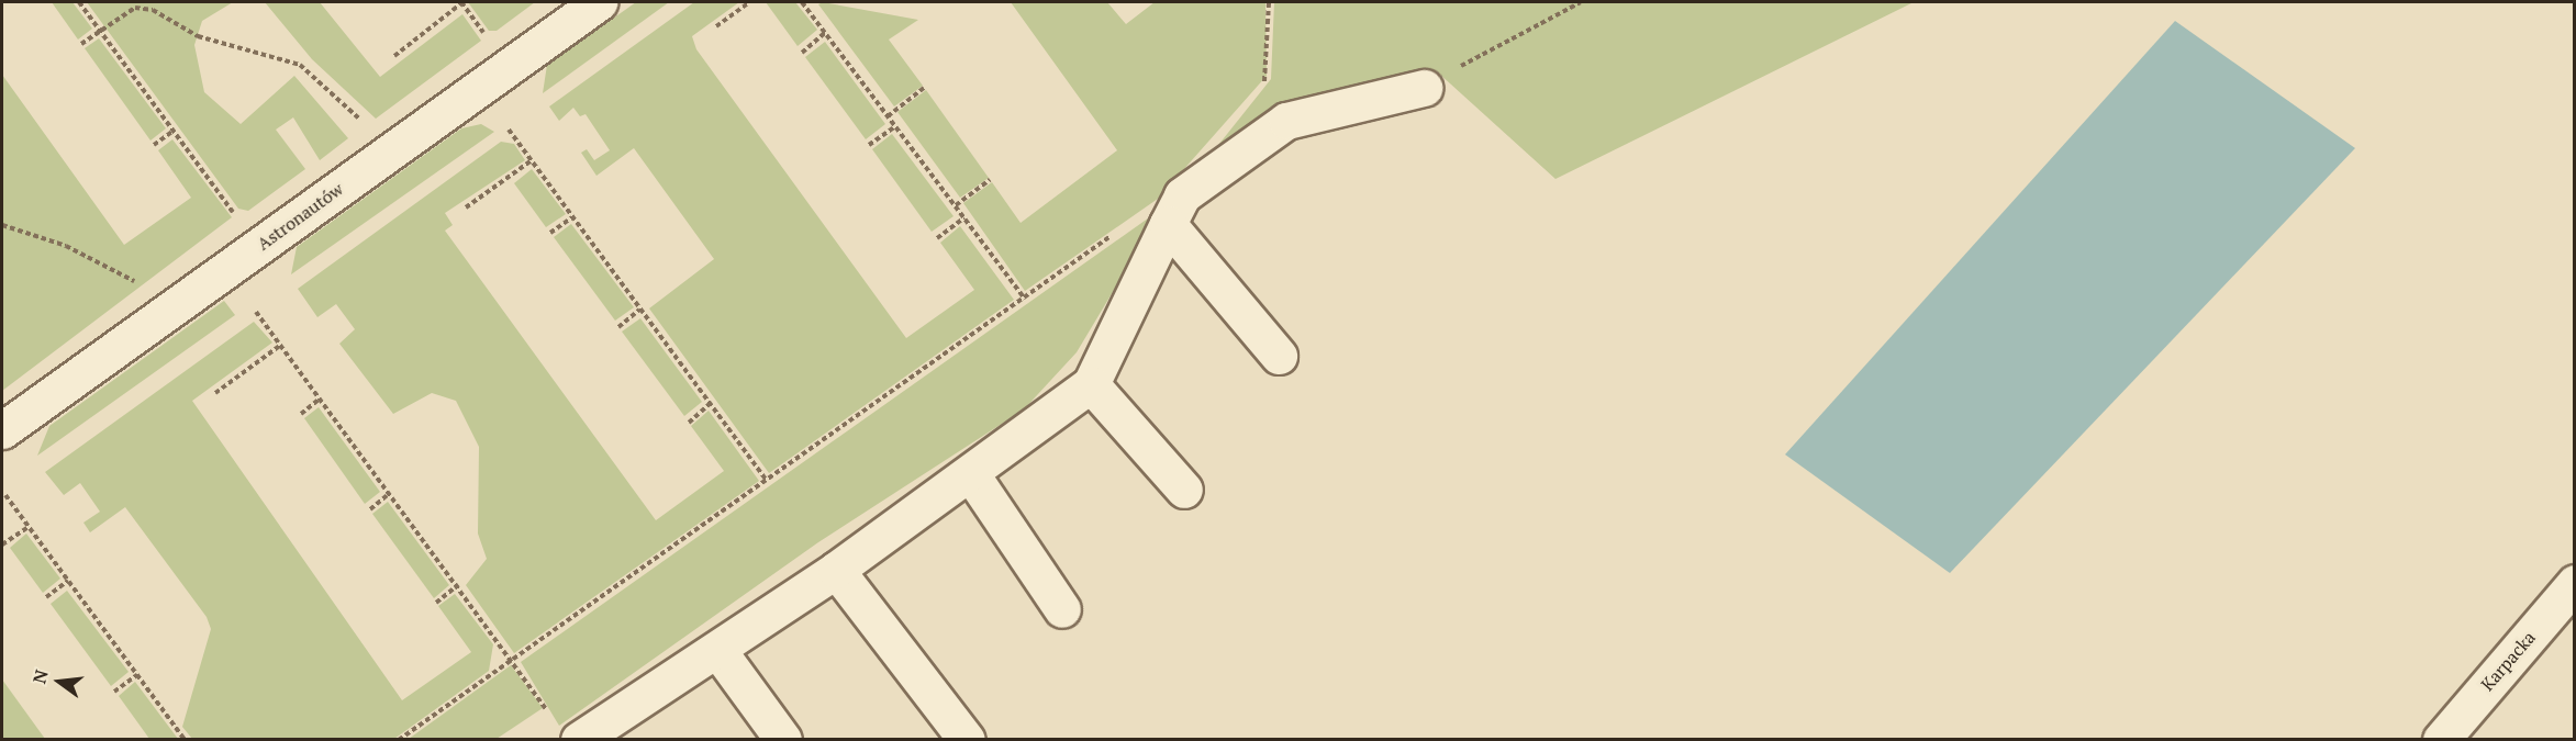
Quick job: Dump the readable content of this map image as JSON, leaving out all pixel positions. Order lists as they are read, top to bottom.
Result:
{
  "streets": {
    "street": ["Astronautów", "Karpacka"]
  },
  "north": "left"
}
